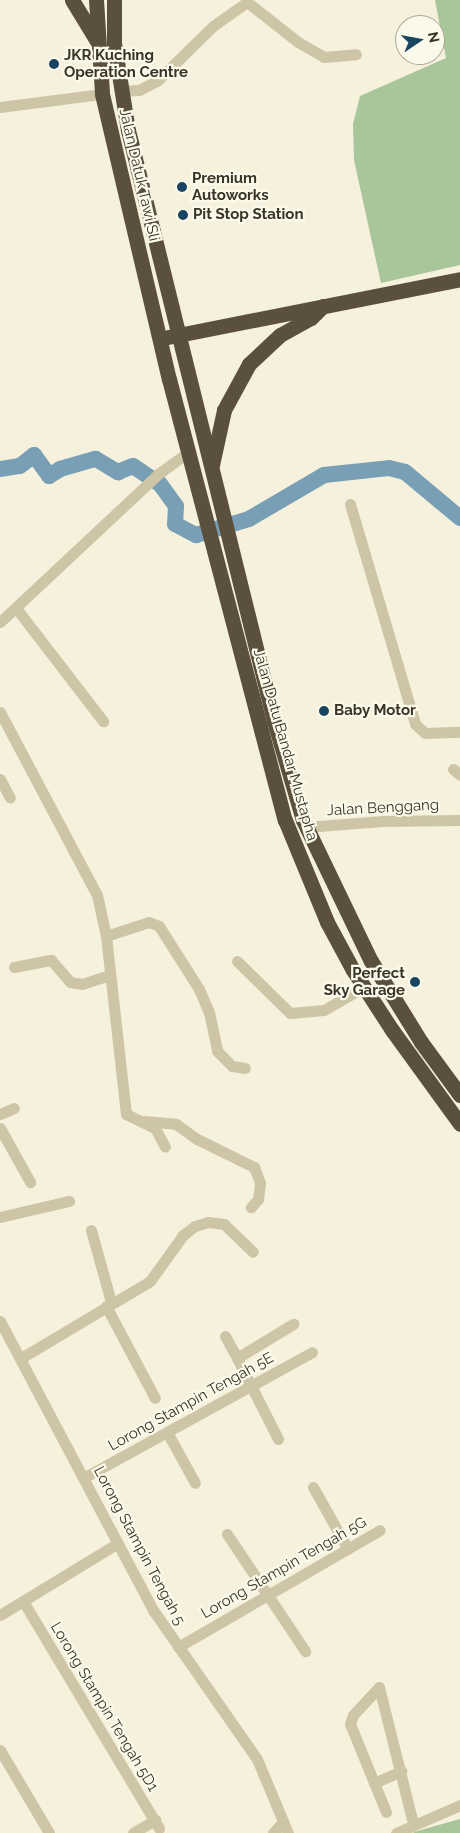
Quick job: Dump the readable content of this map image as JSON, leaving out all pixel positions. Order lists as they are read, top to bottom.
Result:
{
  "streets": {
    "highway": ["Jalan Datuk Tawi Sli", "Jalan Datu Bandar Mustapha"],
    "street": [
      "Jalan Benggang",
      "Lorong Stampin Tengah 5E",
      "Lorong Stampin Tengah 5",
      "Lorong Stampin Tengah 5G",
      "Lorong Stampin Tengah 5D1"
    ]
  },
  "crossings": [
    ["Jalan Datuk Tawi Sli", "Jalan Datu Bandar Mustapha"],
    ["Jalan Datu Bandar Mustapha", "Jalan Benggang"],
    ["Lorong Stampin Tengah 5E", "Lorong Stampin Tengah 5"],
    ["Lorong Stampin Tengah 5", "Lorong Stampin Tengah 5G"]
  ],
  "places": [
    "JKR Kuching Operation Centre",
    "Premium Autoworks",
    "Pit Stop Station",
    "Baby Motor",
    "Perfect Sky Garage"
  ],
  "north": "right"
}
